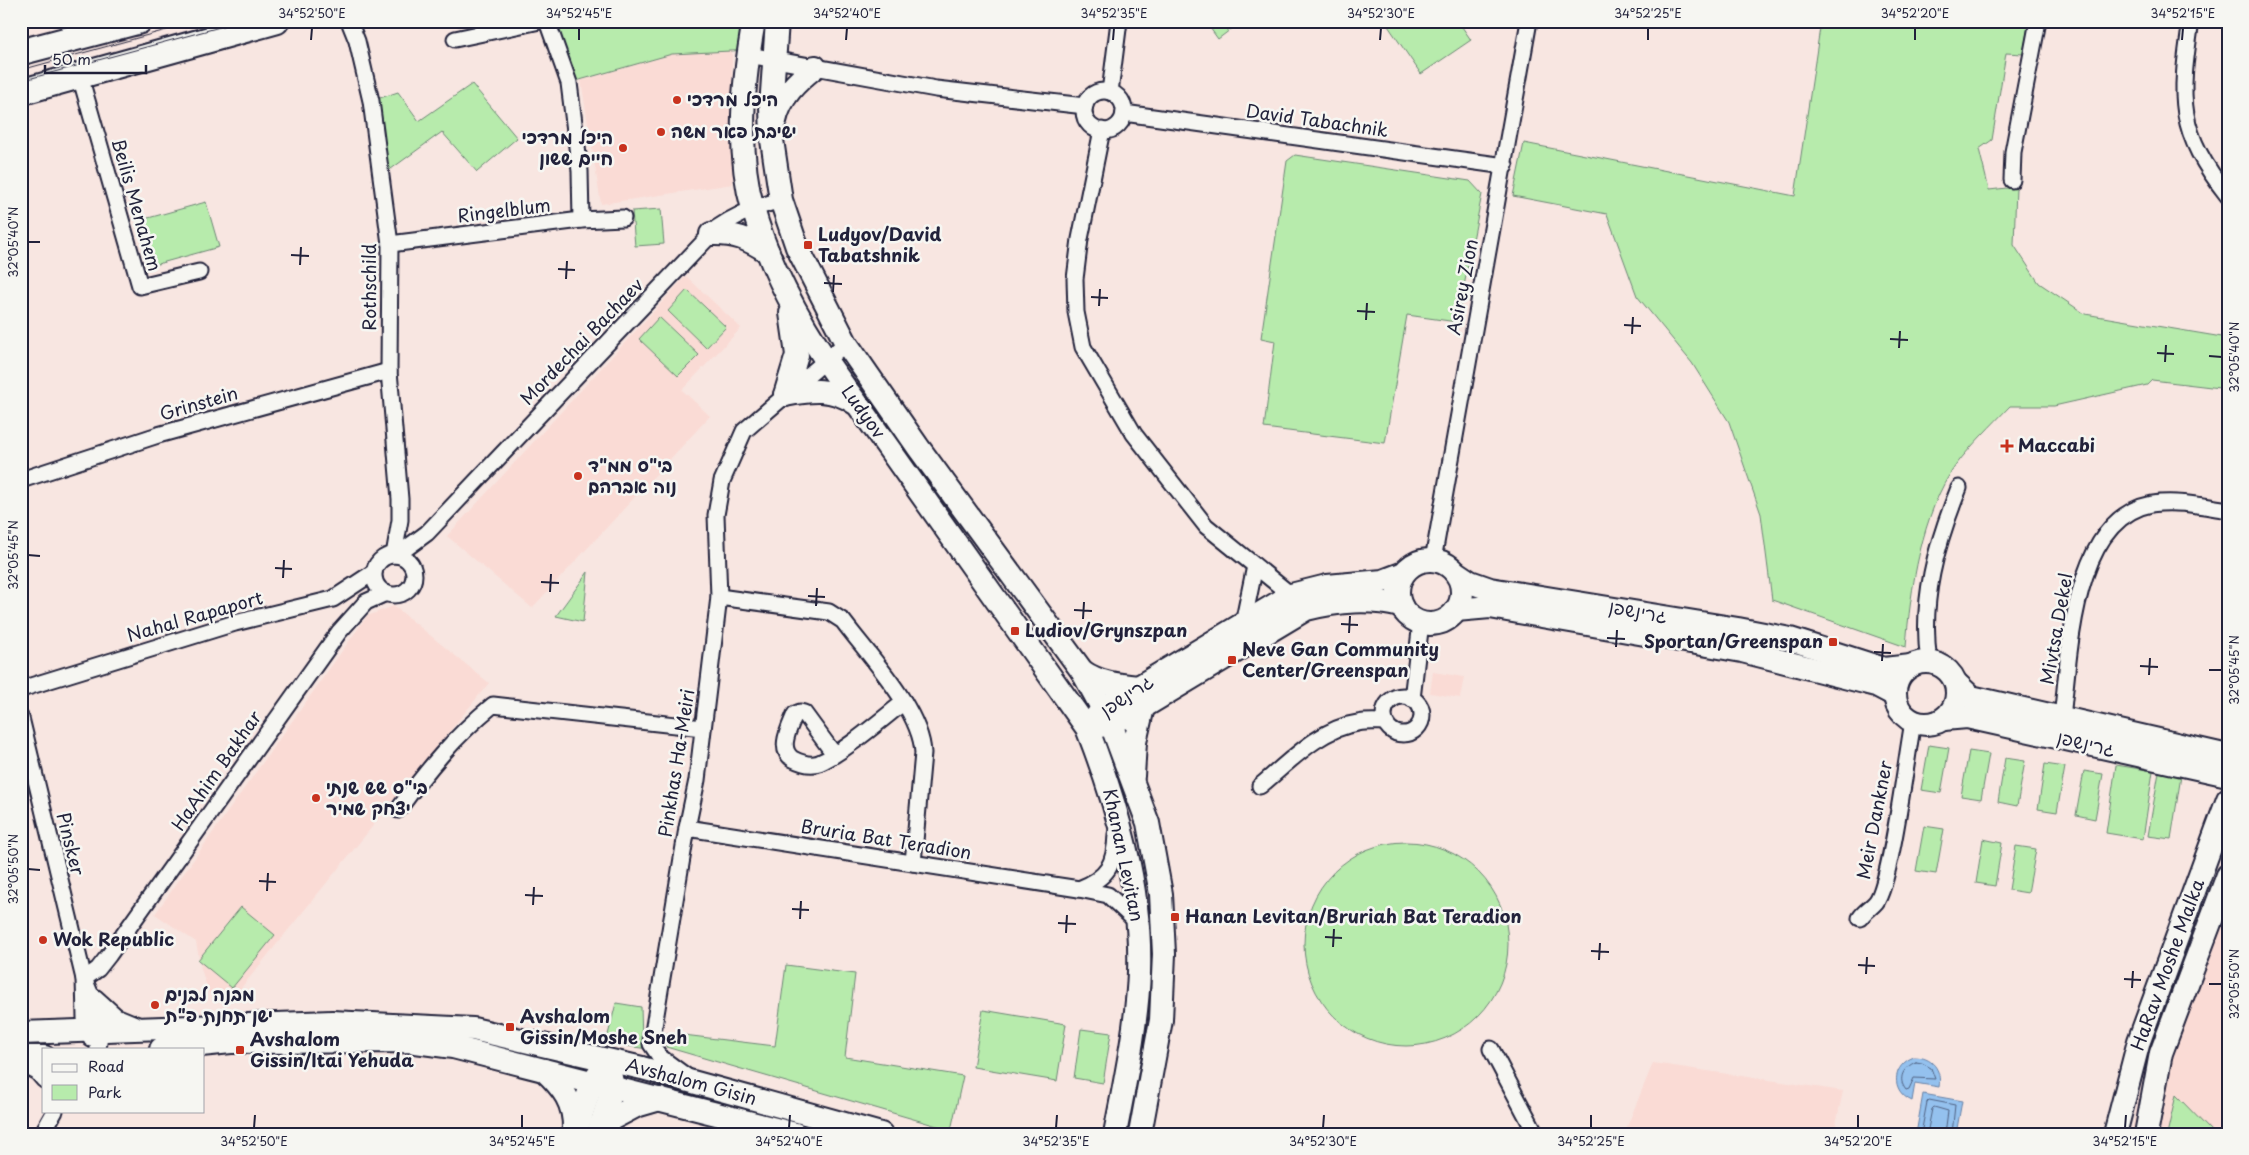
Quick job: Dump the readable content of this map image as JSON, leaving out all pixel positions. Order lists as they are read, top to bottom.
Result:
{
  "streets": {
    "street": [
      "David Tabachnik",
      "Beilis Menahem",
      "Ringelblum",
      "Rothschild",
      "Asirey Zion",
      "Mordechai Bachaev",
      "Grinstein",
      "Ludyov",
      "גרינשפן",
      "Nahal Rapaport",
      "Mivtsa Dekel",
      "Pinkhas Ha-Meiri",
      "HaAhim Bakhar",
      "Meir Dankner",
      "Bruria Bat Teradion",
      "Pinsker",
      "Khanan Levitan",
      "HaRav Moshe Malka",
      "Avshalom Gisin"
    ]
  },
  "crossings": [
    ["David Tabachnik", "Asirey Zion"],
    ["Ringelblum", "Rothschild"],
    ["Rothschild", "Grinstein"],
    ["Rothschild", "Nahal Rapaport"],
    ["Rothschild", "HaAhim Bakhar"],
    ["Asirey Zion", "גרינשפן"],
    ["Mordechai Bachaev", "Ludyov"],
    ["Ludyov", "גרינשפן"],
    ["Ludyov", "Khanan Levitan"],
    ["גרינשפן", "Mivtsa Dekel"],
    ["גרינשפן", "Meir Dankner"],
    ["גרינשפן", "Khanan Levitan"],
    ["Nahal Rapaport", "HaAhim Bakhar"],
    ["Pinkhas Ha-Meiri", "Bruria Bat Teradion"],
    ["Pinkhas Ha-Meiri", "Avshalom Gisin"],
    ["HaAhim Bakhar", "Pinsker"],
    ["Bruria Bat Teradion", "Khanan Levitan"],
    ["Pinsker", "Avshalom Gisin"]
  ],
  "places": {
    "other": [
      "היכל מרדכי",
      "ישיבת פאר משה",
      "היכל מרדכי חיים ששון",
      "בי\"ס ממ\"ד נוה אברהם",
      "בי\"ס שש שנתי יצחק שמיר",
      "Wok Republic",
      "מבנה לבנים ישן תחנת פ\"ת"
    ],
    "transit": [
      "Ludyov/David Tabatshnik",
      "Ludiov/Grynszpan",
      "Sportan/Greenspan",
      "Neve Gan Community Center/Greenspan",
      "Hanan Levitan/Bruriah Bat Teradion",
      "Avshalom Gissin/Moshe Sneh",
      "Avshalom Gissin/Itai Yehuda"
    ],
    "health": ["Maccabi"]
  },
  "legend": ["Road", "Park"],
  "scale_bar": "50 m",
  "coordinates": [
    "34°52'50\"E",
    "34°52'45\"E",
    "34°52'40\"E",
    "34°52'35\"E",
    "34°52'30\"E",
    "34°52'25\"E",
    "34°52'20\"E",
    "34°52'15\"E",
    "32°05'40\"N",
    "32°05'45\"N",
    "32°05'50\"N"
  ]
}
